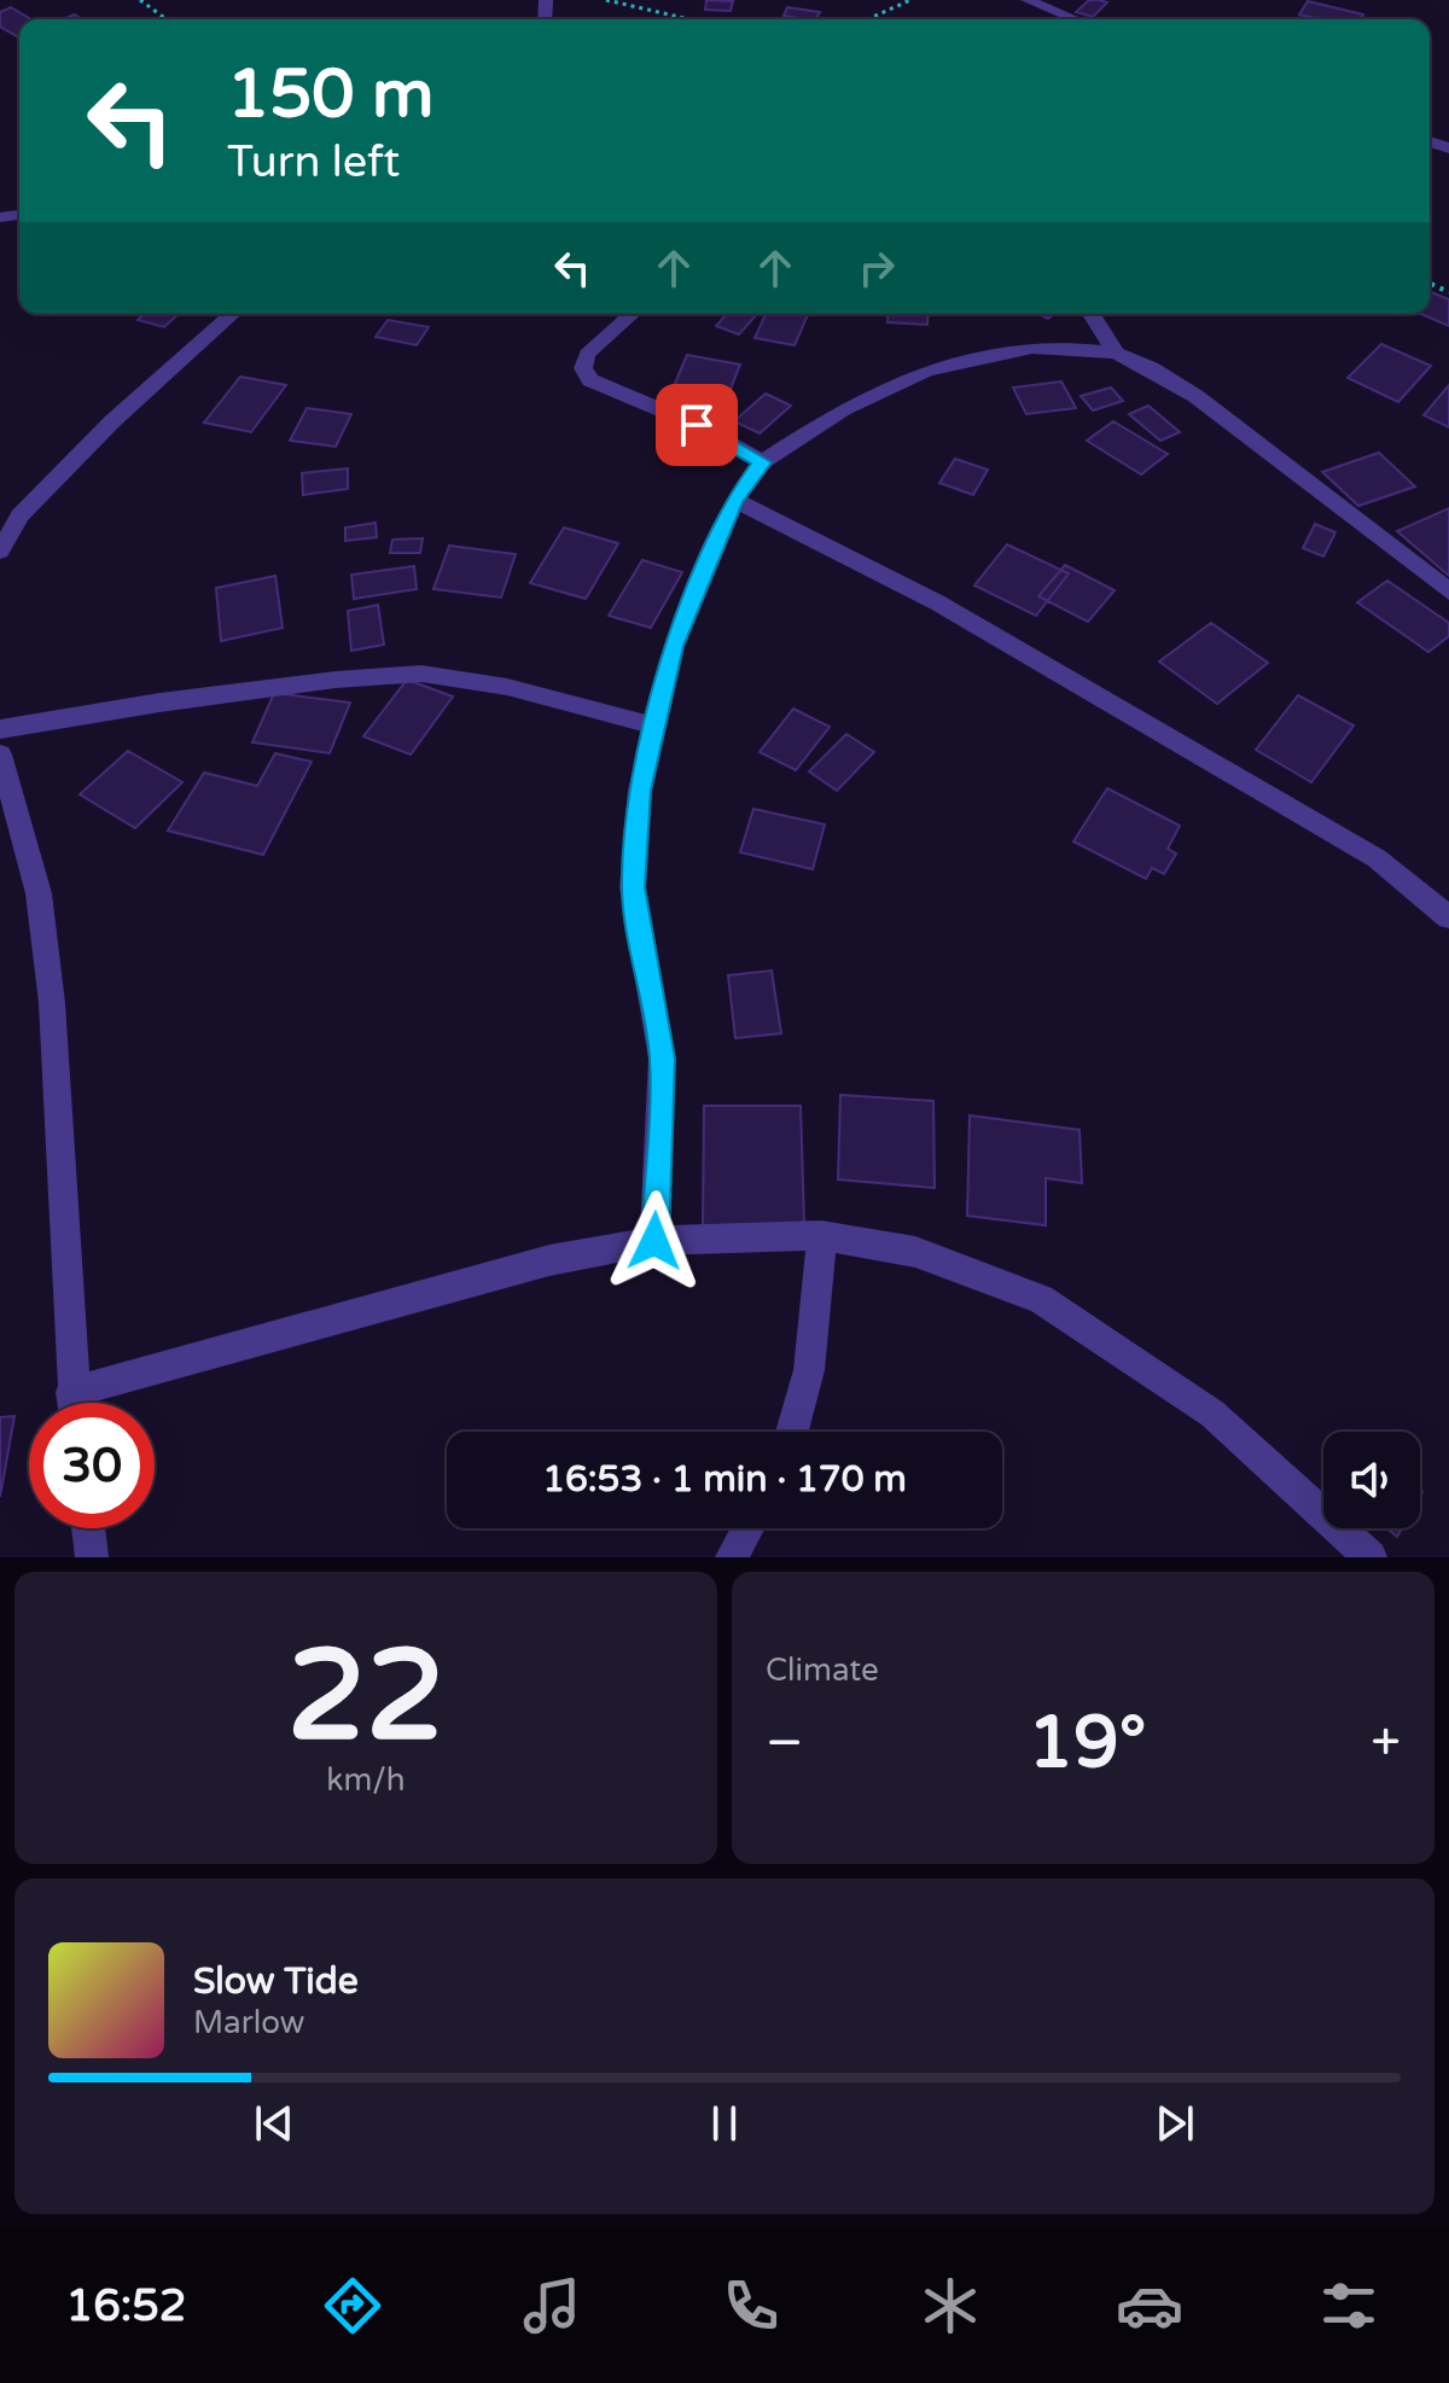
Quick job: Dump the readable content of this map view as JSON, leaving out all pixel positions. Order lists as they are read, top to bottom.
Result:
{
  "page": {
    "turn": ["150 m", "Turn left"],
    "limit": "30",
    "trip": "16:53 · 1 min · 170 m",
    "tile": [
      ["22", "km/h"],
      "Climate"
    ],
    "heat": ["−", "19°", "+"],
    "song": ["Slow Tide", "Marlow"],
    "tabs": "16:52"
  }
}
